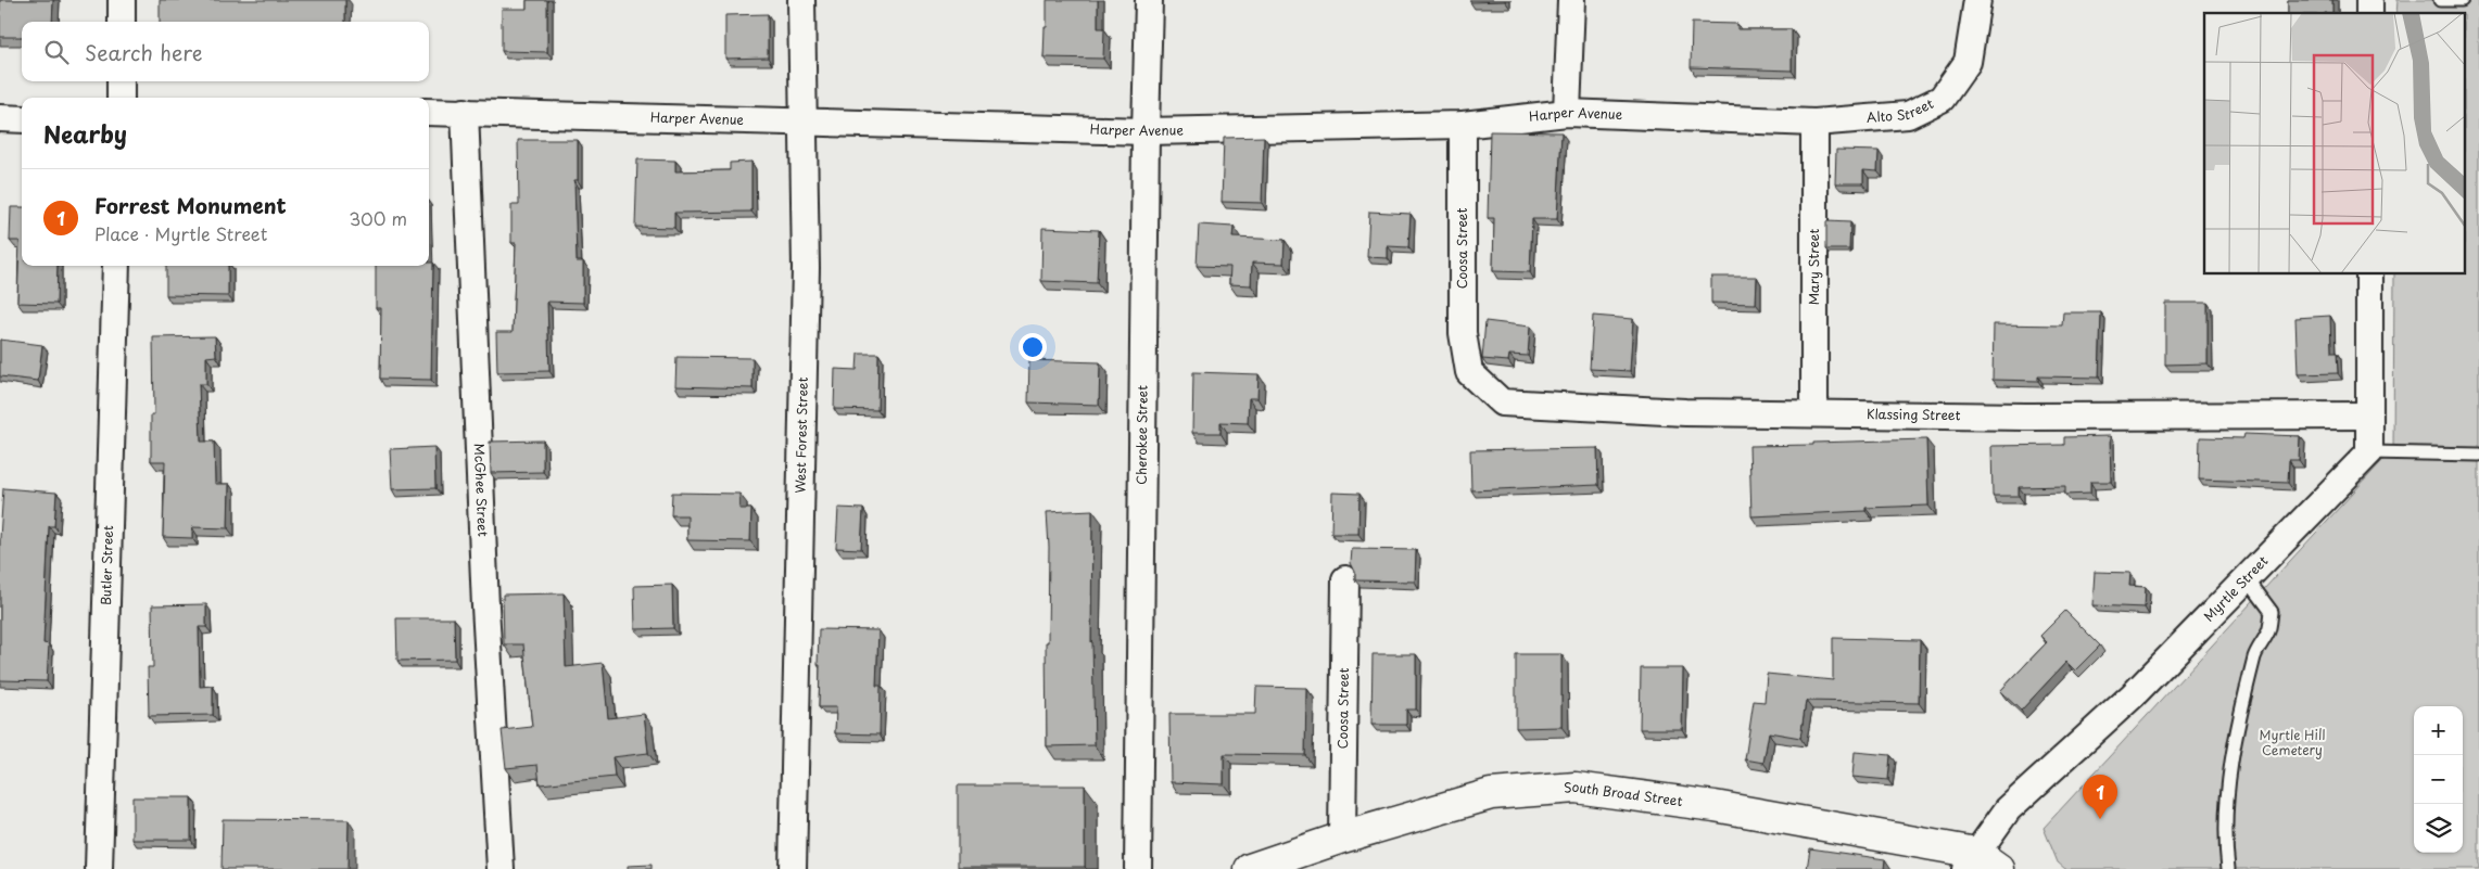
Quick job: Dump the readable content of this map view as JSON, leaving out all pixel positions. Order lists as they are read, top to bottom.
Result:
{
  "streets": {
    "main road": ["South Broad Street"],
    "street": [
      "Alto Street",
      "Harper Avenue",
      "Coosa Street",
      "Mary Street",
      "Klassing Street",
      "Cherokee Street",
      "West Forest Street",
      "McGhee Street",
      "Butler Street",
      "Myrtle Street"
    ]
  },
  "crossings": [
    ["Alto Street", "Harper Avenue"],
    ["Harper Avenue", "Coosa Street"],
    ["Harper Avenue", "Mary Street"],
    ["Harper Avenue", "Cherokee Street"],
    ["Harper Avenue", "West Forest Street"],
    ["Harper Avenue", "McGhee Street"],
    ["Coosa Street", "Klassing Street"],
    ["Coosa Street", "South Broad Street"],
    ["Mary Street", "Klassing Street"],
    ["Myrtle Street", "South Broad Street"]
  ],
  "parks": ["Myrtle Hill Cemetery"],
  "page": {
    "search": "Search here",
    "heading": "Nearby",
    "list": [
      {
        "mark": "1",
        "name": "Forrest Monument",
        "note": "Place · Myrtle Street",
        "value": "300 m"
      }
    ],
    "map_buttons": ["+", "−"],
    "pins": "1"
  }
}
